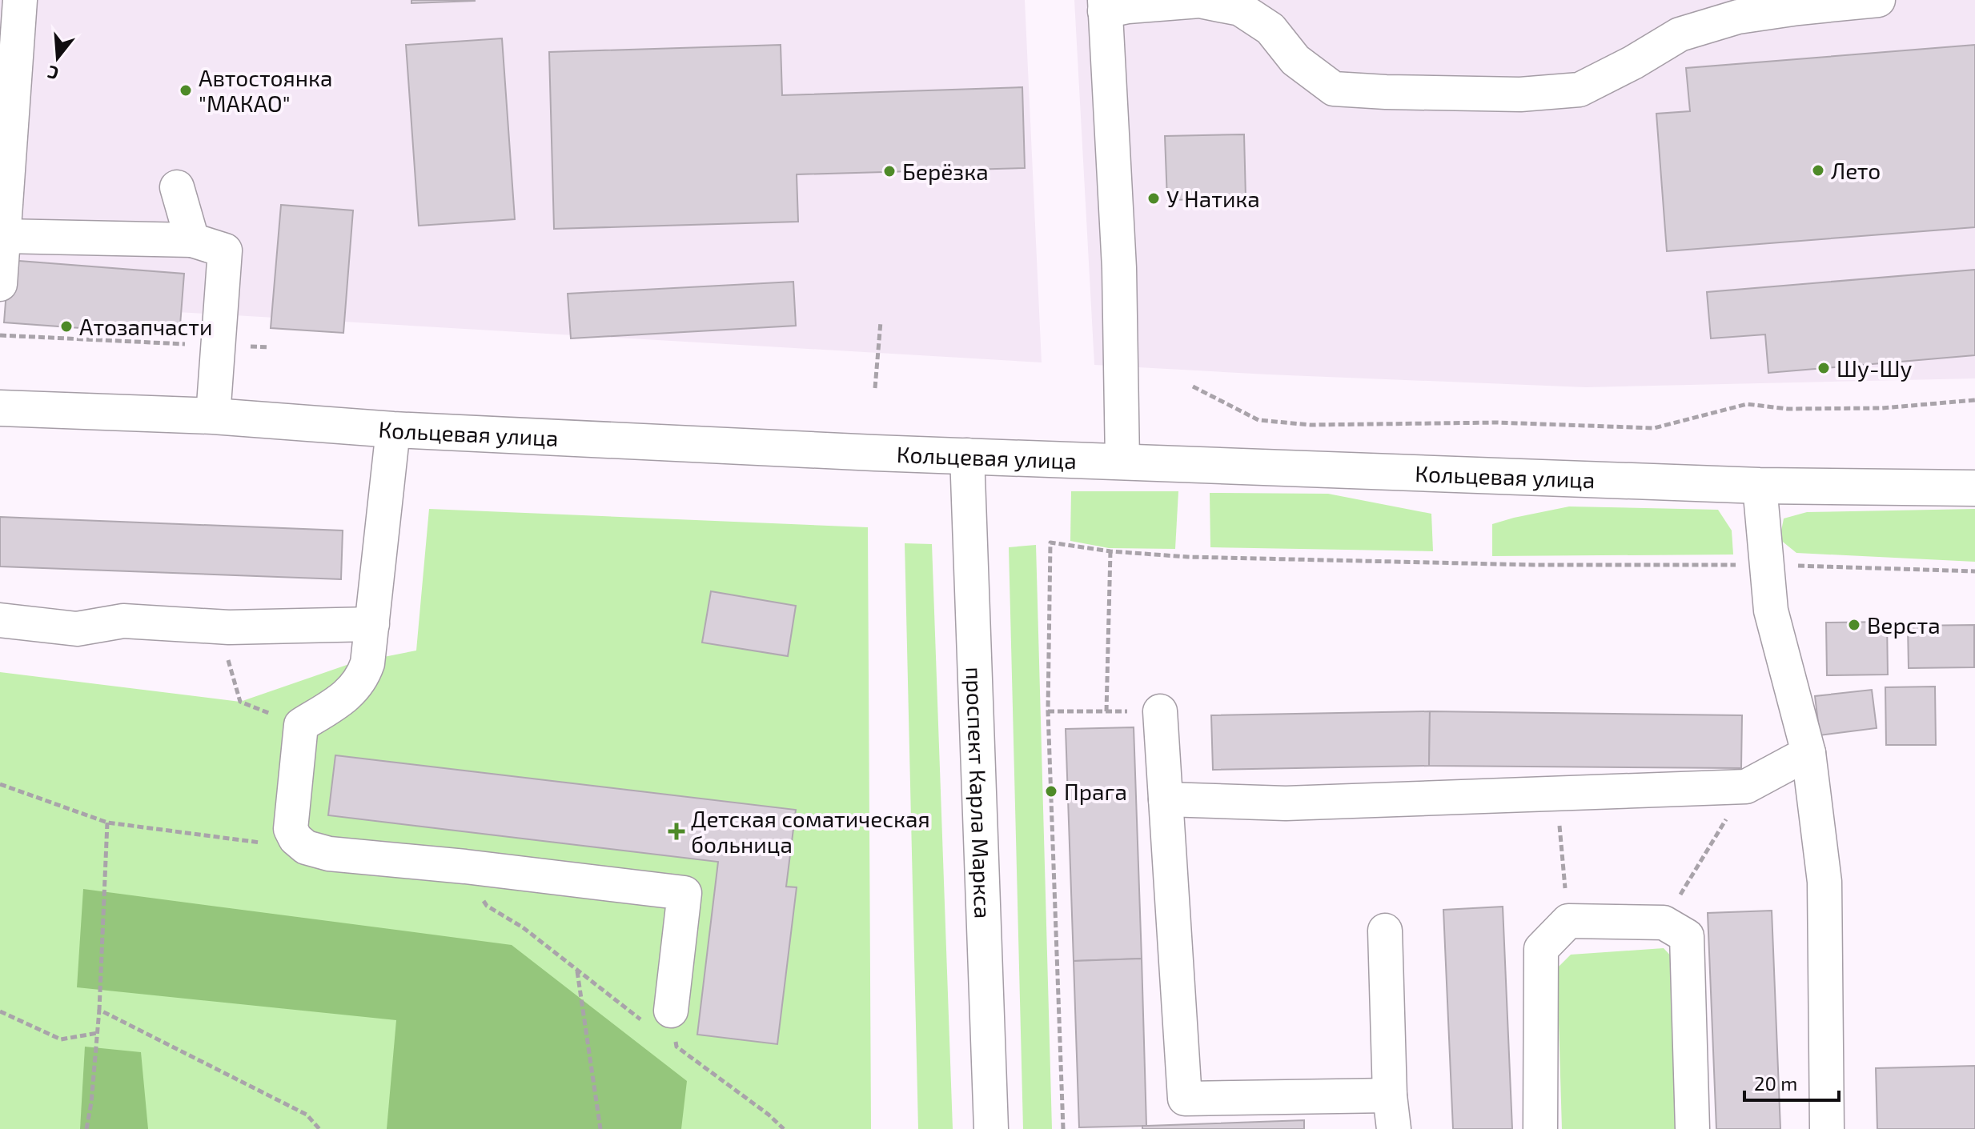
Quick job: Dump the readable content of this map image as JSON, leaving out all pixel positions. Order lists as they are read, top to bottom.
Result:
{
  "streets": {
    "main road": ["Кольцевая улица"],
    "street": ["проспект Карла Маркса"]
  },
  "crossings": [
    ["Кольцевая улица", "проспект Карла Маркса"]
  ],
  "places": {
    "other": [
      "Автостоянка \"МАКАО\"",
      "Лето",
      "Берёзка",
      "У Натика",
      "Атозапчасти",
      "Шу-Шу",
      "Верста",
      "Прага"
    ],
    "health": ["Детская соматическая больница"]
  },
  "scale_bar": "20 m",
  "north": "bottom"
}
